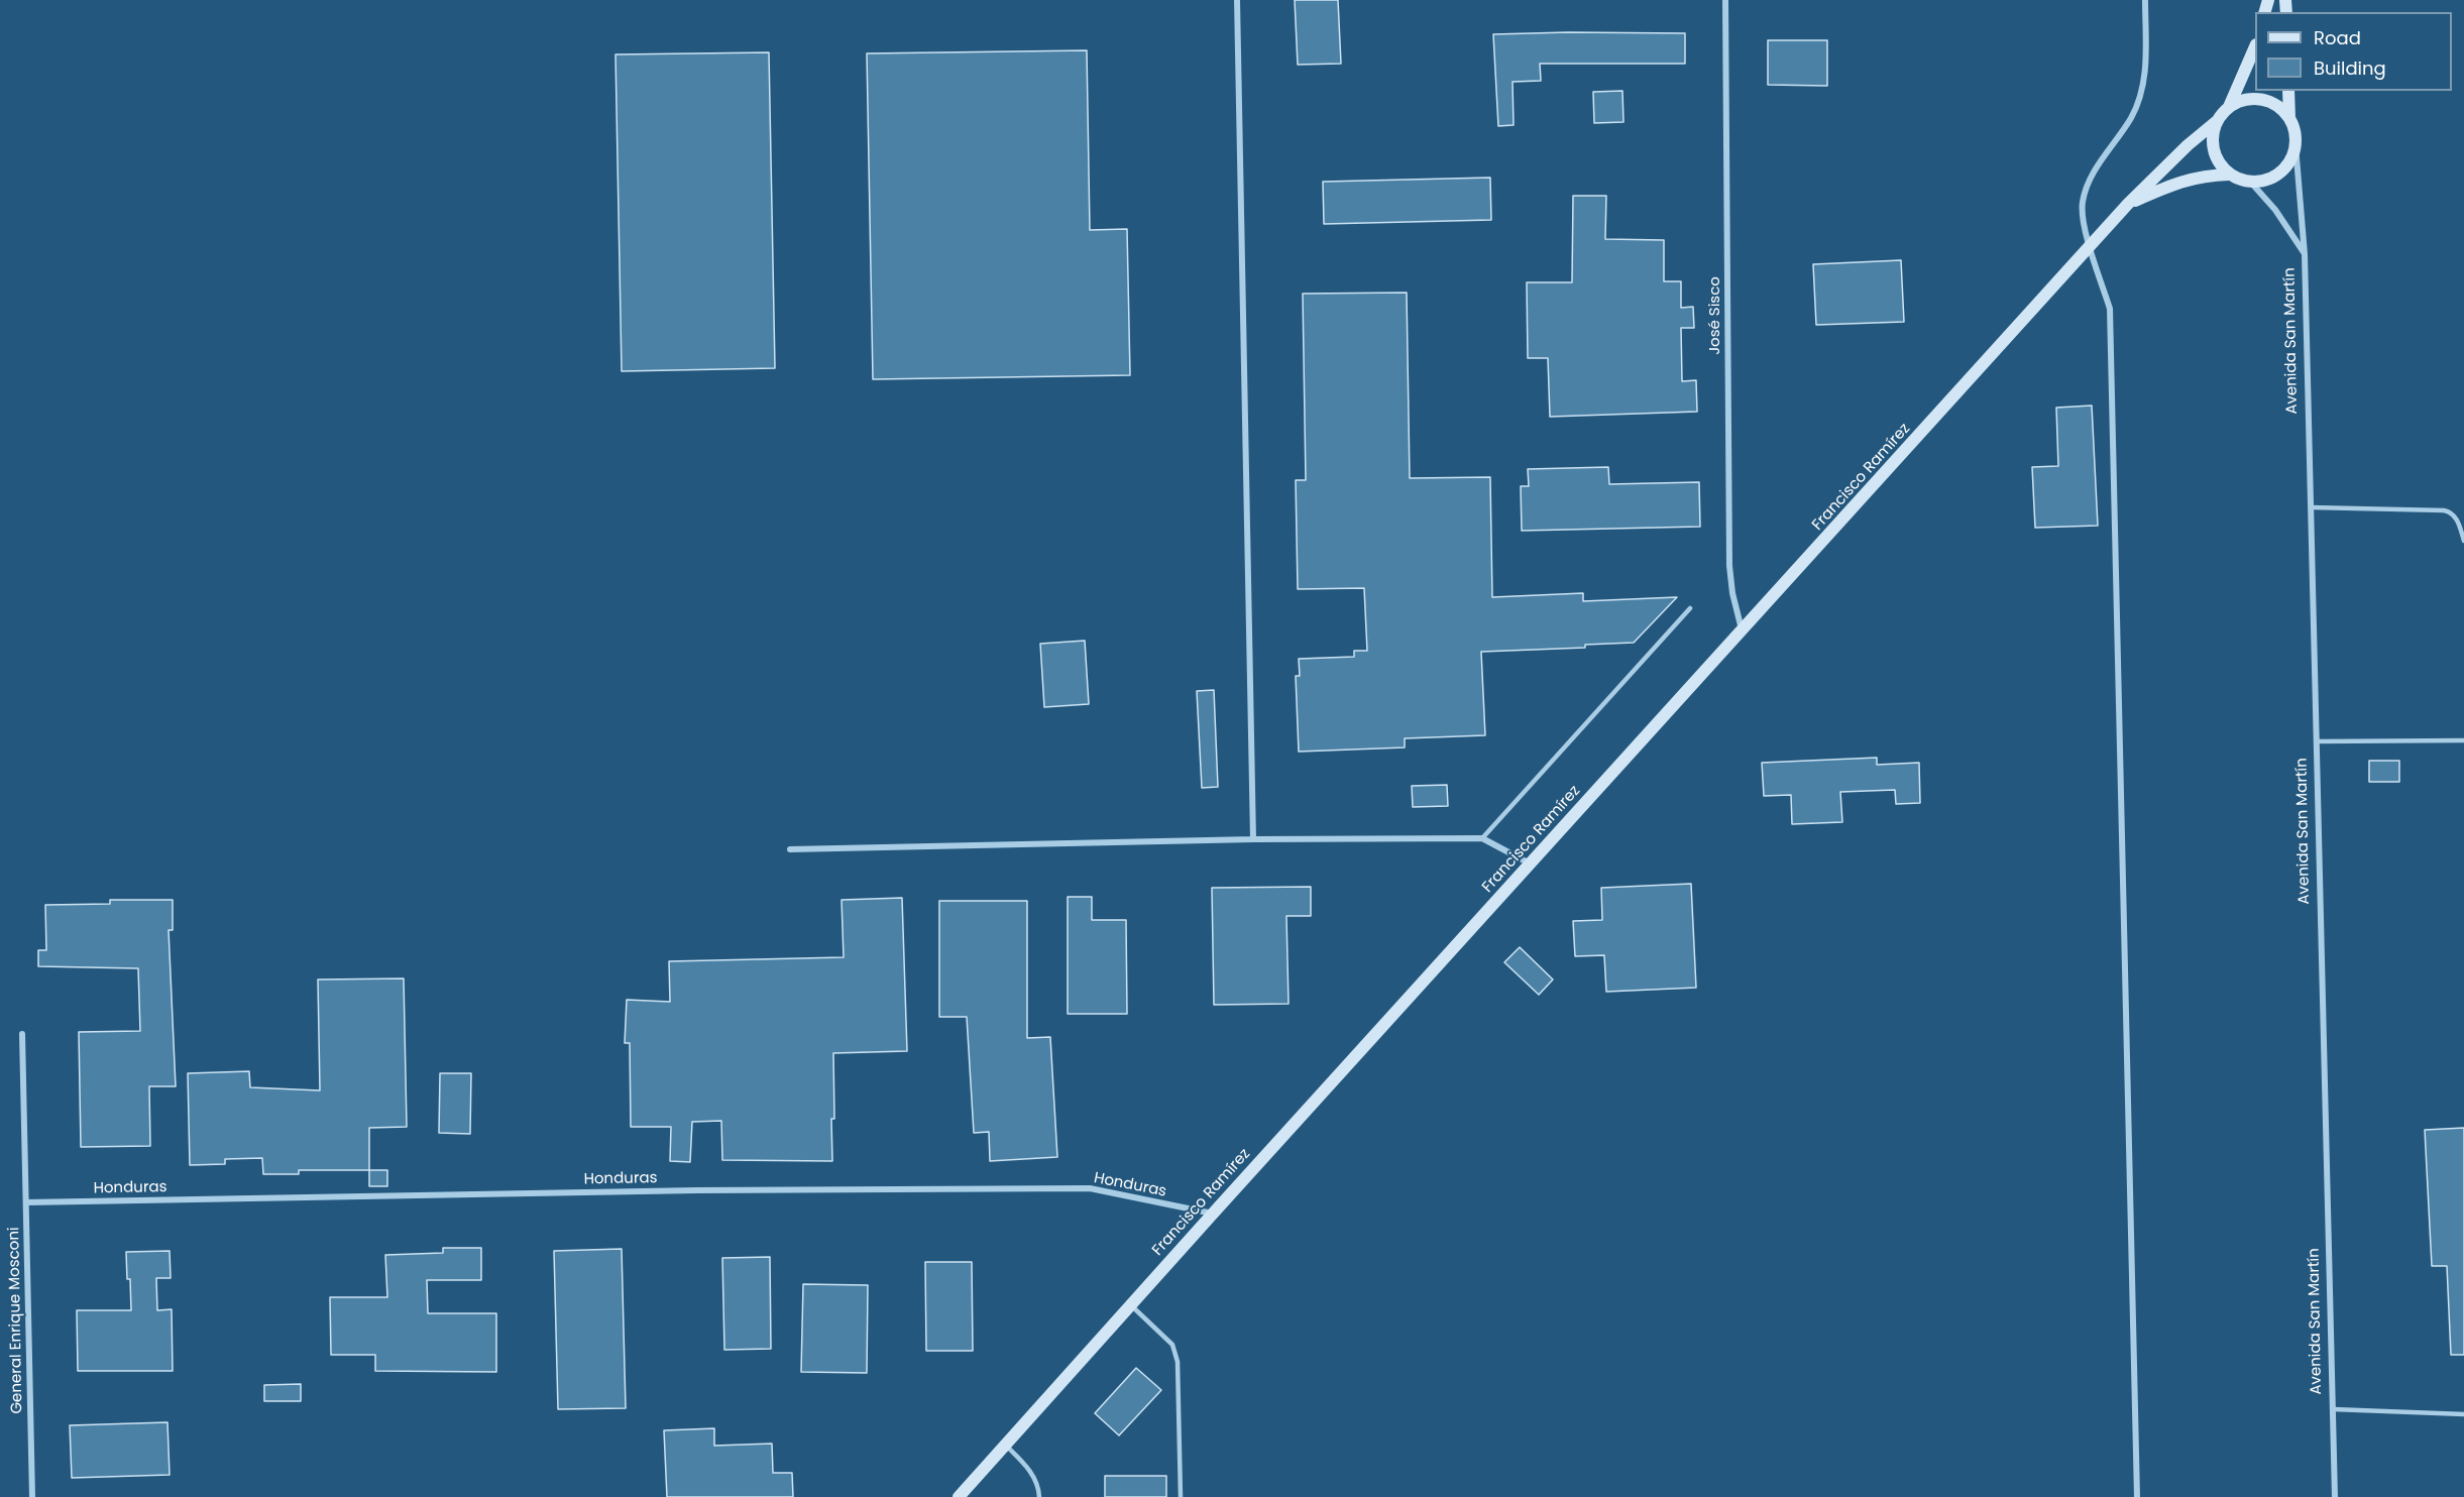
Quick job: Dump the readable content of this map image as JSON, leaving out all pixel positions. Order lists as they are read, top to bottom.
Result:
{
  "streets": {
    "street": [
      "José Sisco",
      "Avenida San Martín",
      "Francisco Ramírez",
      "Honduras",
      "General Enrique Mosconi"
    ]
  },
  "crossings": [
    ["José Sisco", "Francisco Ramírez"],
    ["Avenida San Martín", "Francisco Ramírez"],
    ["Francisco Ramírez", "Honduras"],
    ["Honduras", "General Enrique Mosconi"]
  ],
  "legend": ["Road", "Building"]
}
